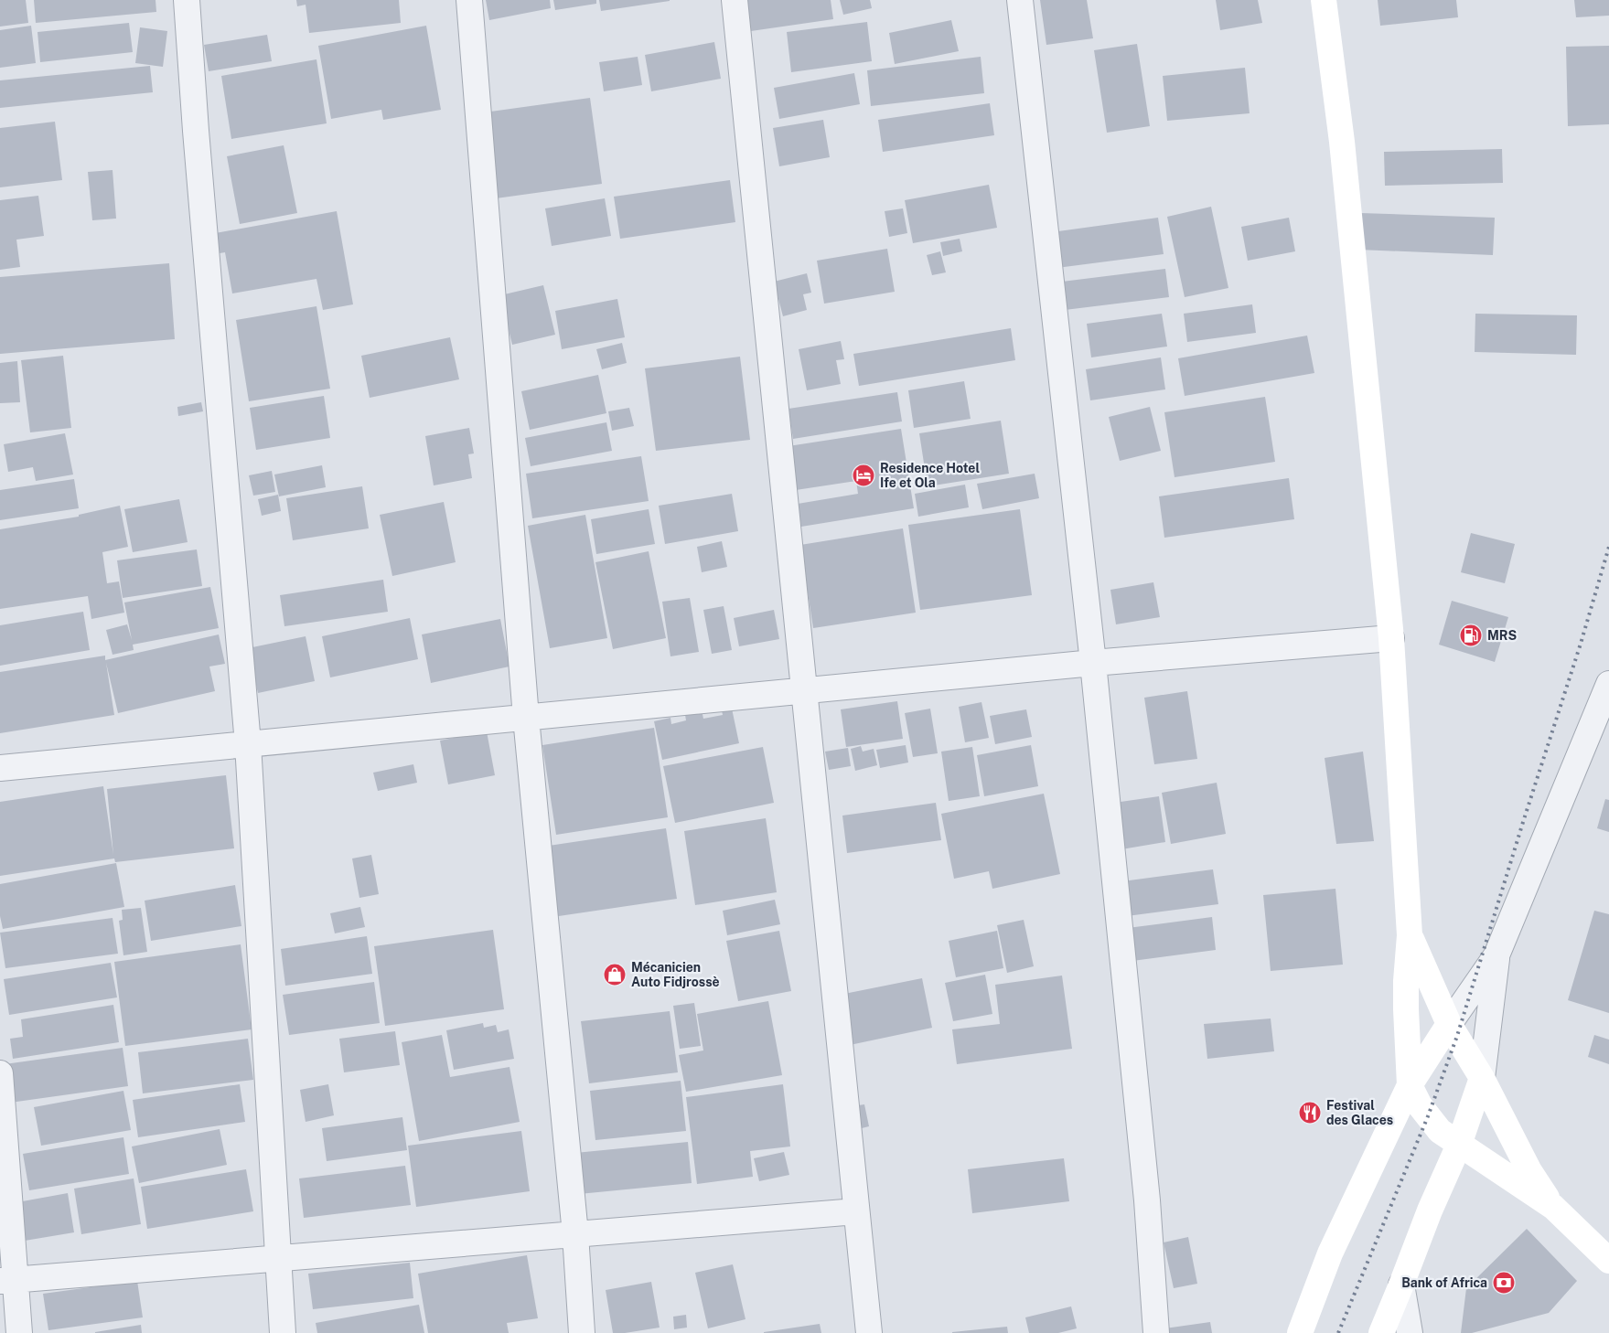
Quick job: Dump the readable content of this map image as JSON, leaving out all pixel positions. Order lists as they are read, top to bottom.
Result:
{
  "places": {
    "hotel": ["Residence Hotel Ife et Ola"],
    "fuel station": ["MRS"],
    "shop": ["Mécanicien Auto Fidjrossè"],
    "restaurant": ["Festival des Glaces"],
    "bank": ["Bank of Africa"]
  }
}
